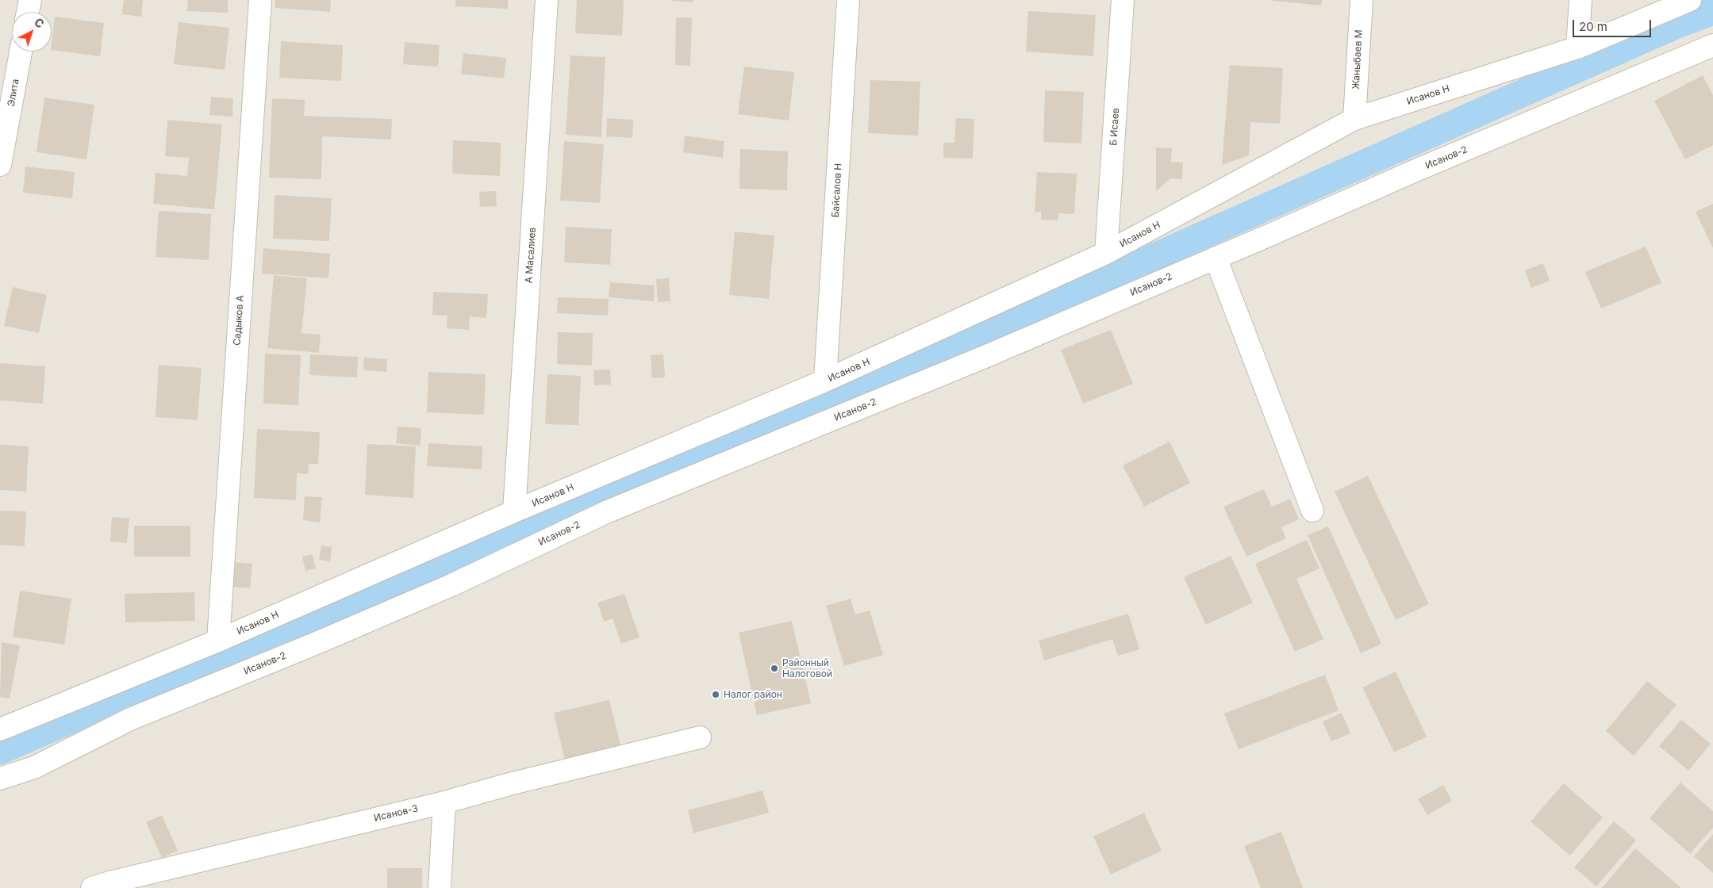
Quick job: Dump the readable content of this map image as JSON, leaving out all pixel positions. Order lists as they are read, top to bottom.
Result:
{
  "streets": {
    "street": [
      "Жаныбаев М",
      "Элита",
      "Исанов Н",
      "Б Исаев",
      "Исанов-2",
      "Байсалов Н",
      "А Масалиев",
      "Садыков А",
      "Исанов-3"
    ]
  },
  "crossings": [
    ["Жаныбаев М", "Исанов Н"],
    ["Исанов Н", "Б Исаев"],
    ["Исанов Н", "Байсалов Н"],
    ["Исанов Н", "А Масалиев"],
    ["Исанов Н", "Садыков А"]
  ],
  "places": ["Районный Налоговой", "Налог район"],
  "scale_bar": "20 m",
  "north": "top right"
}
